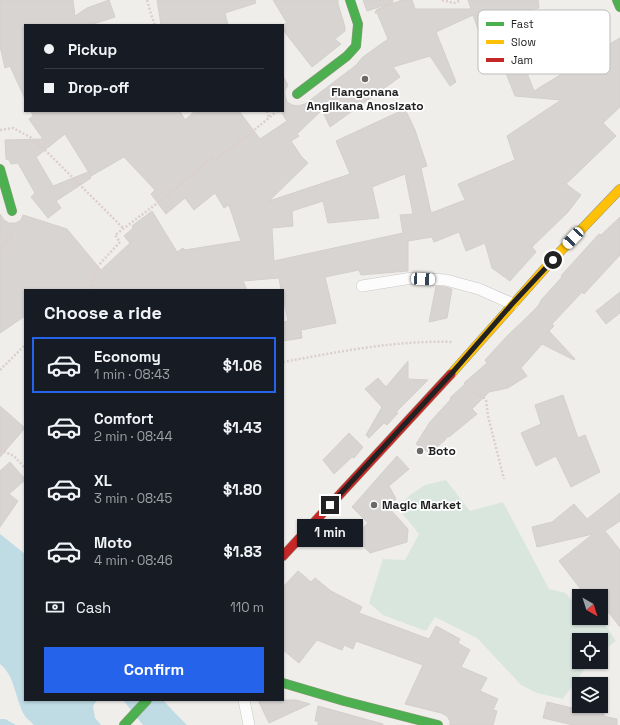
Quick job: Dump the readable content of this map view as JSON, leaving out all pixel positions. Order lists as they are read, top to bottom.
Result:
{
  "places": ["Fiangonana Anglikana Anosizato", "Boto", "Magic Market"],
  "legend": ["Fast", "Slow", "Jam"],
  "north": "bottom right",
  "page": {
    "banner": ["Pickup", "Drop-off"],
    "heading": "Choose a ride",
    "list": [
      {
        "name": "Economy",
        "note": "1 min · 08:43",
        "value": "$1.06"
      },
      {
        "name": "Comfort",
        "note": "2 min · 08:44",
        "value": "$1.43"
      },
      {
        "name": "XL",
        "note": "3 min · 08:45",
        "value": "$1.80"
      },
      {
        "name": "Moto",
        "note": "4 min · 08:46",
        "value": "$1.83"
      }
    ],
    "bubble": "1 min",
    "pay": ["Cash", "110 m"],
    "buttons": "Confirm"
  }
}
